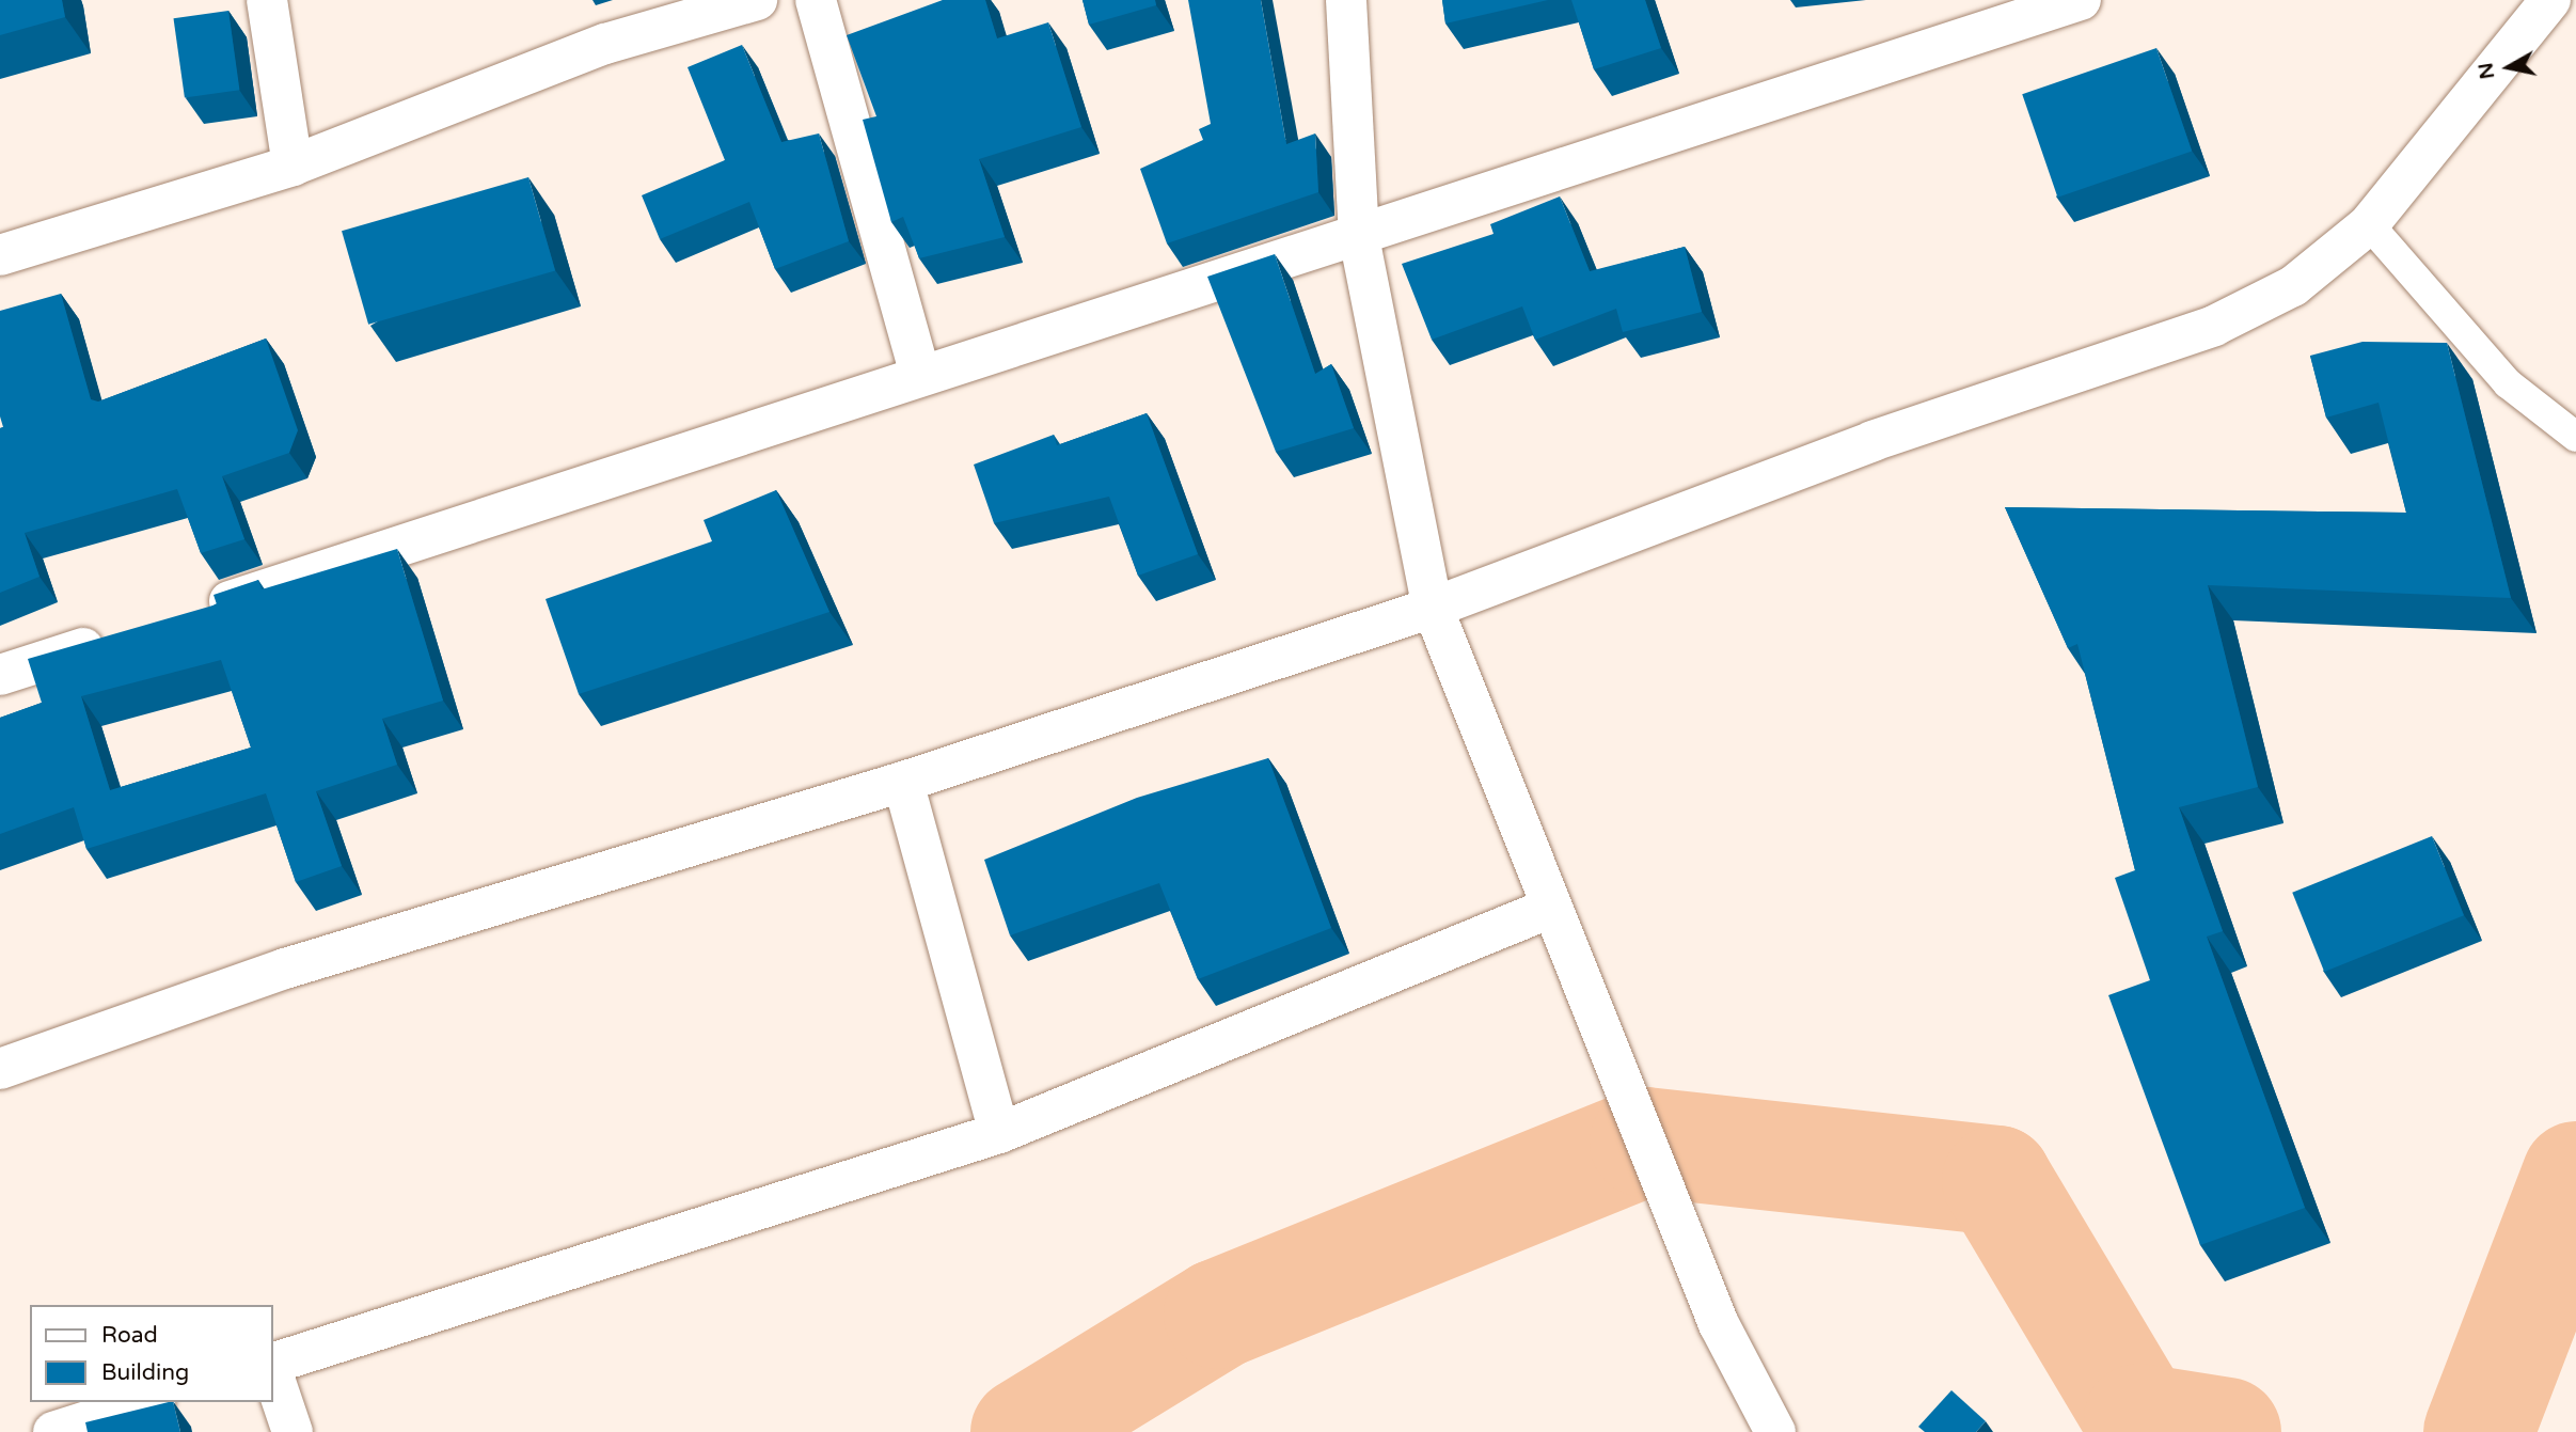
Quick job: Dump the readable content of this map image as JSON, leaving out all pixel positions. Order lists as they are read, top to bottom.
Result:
{
  "legend": ["Road", "Building"],
  "north": "left"
}
